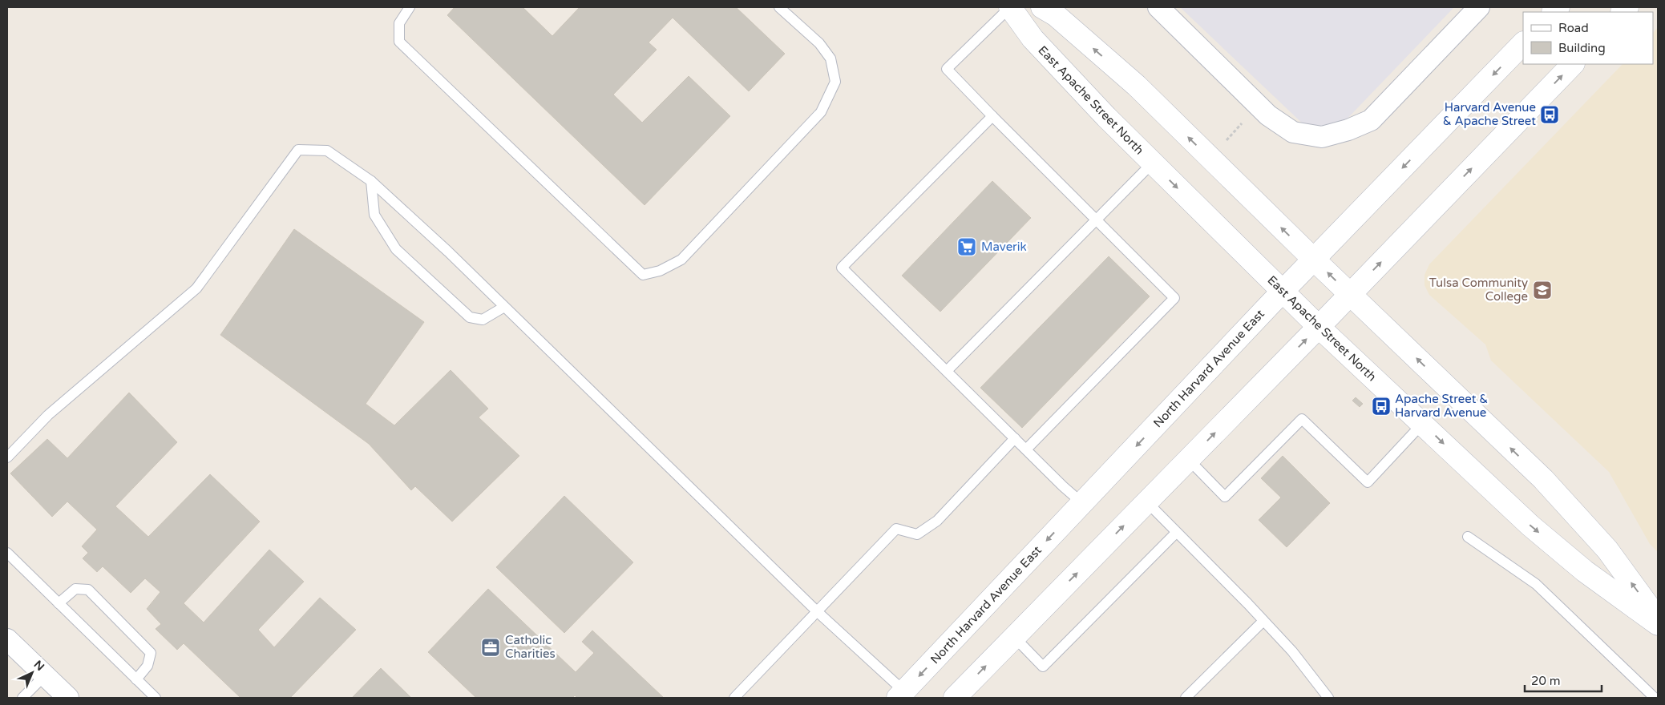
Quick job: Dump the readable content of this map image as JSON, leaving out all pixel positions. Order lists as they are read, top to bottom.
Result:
{
  "streets": {
    "main road": ["East Apache Street North", "North Harvard Avenue East"]
  },
  "crossings": [
    ["East Apache Street North", "North Harvard Avenue East"]
  ],
  "places": {
    "bus stop": ["Harvard Avenue & Apache Street", "Apache Street & Harvard Avenue"],
    "supermarket": ["Maverik"],
    "school or university": ["Tulsa Community College"],
    "office": ["Catholic Charities"]
  },
  "legend": ["Road", "Building"],
  "scale_bar": "20 m",
  "north": "top right"
}
